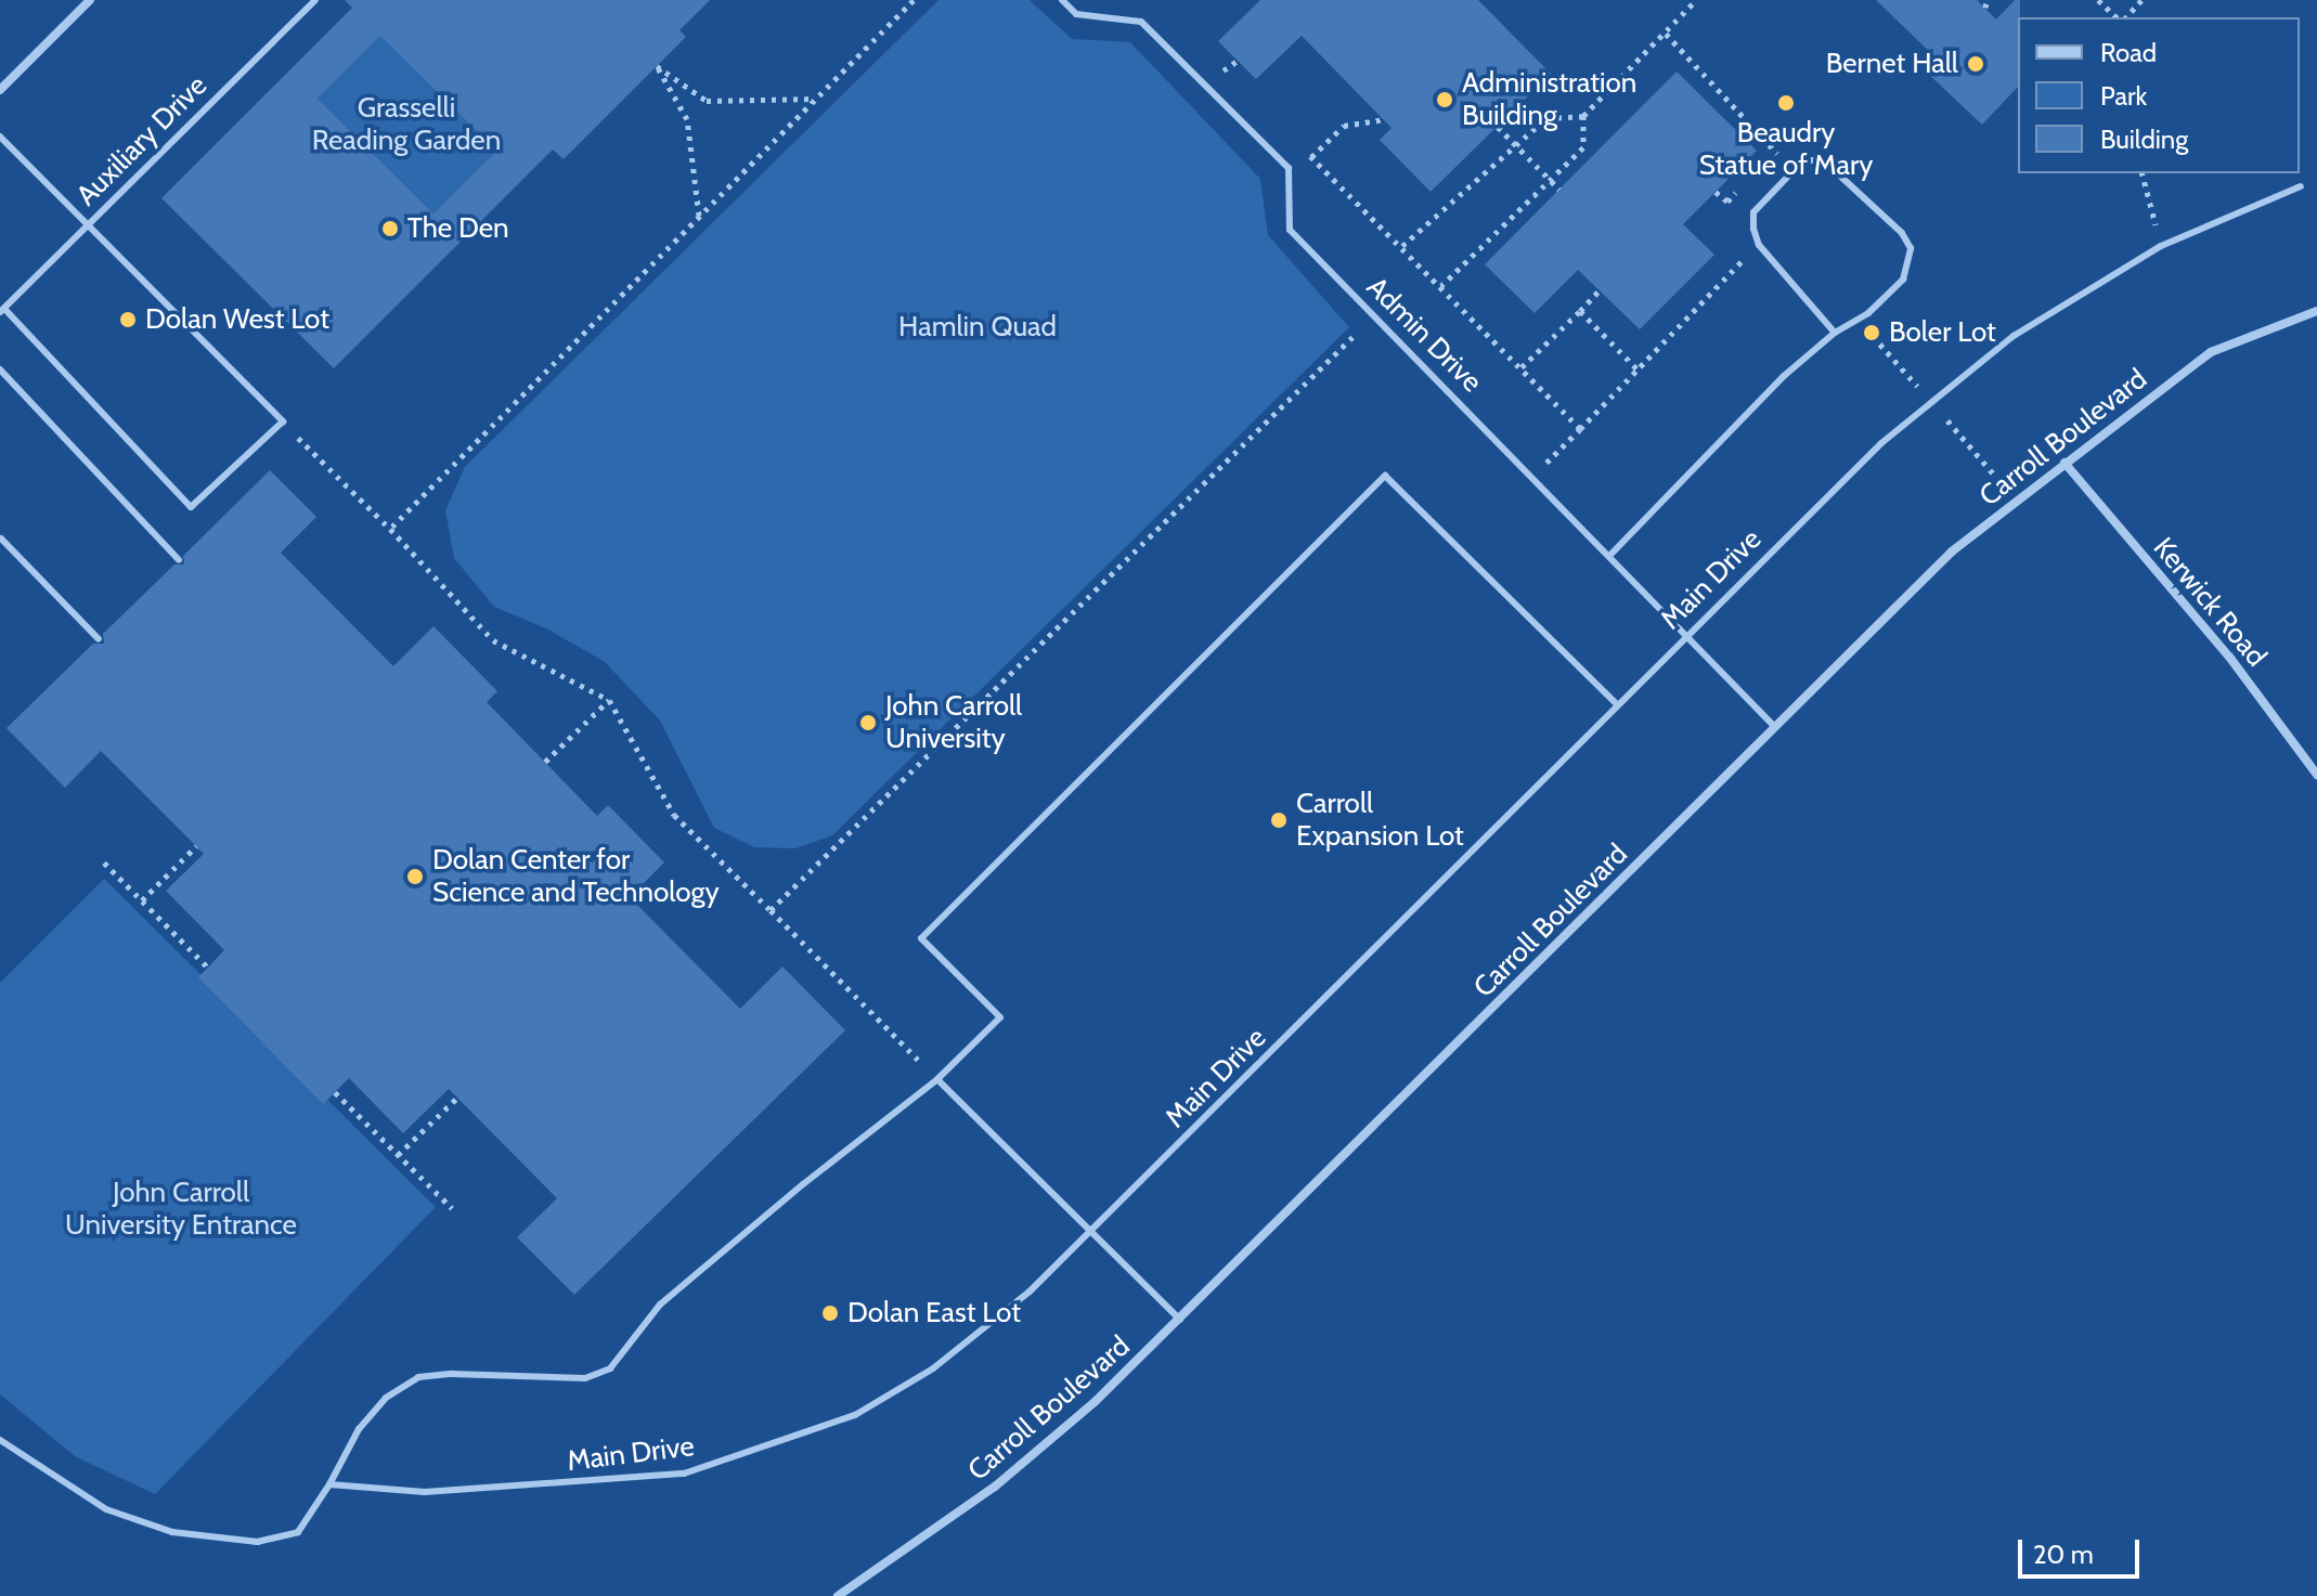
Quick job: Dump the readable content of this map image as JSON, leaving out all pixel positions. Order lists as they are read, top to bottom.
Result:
{
  "streets": {
    "street": ["Carroll Boulevard", "Kerwick Road"],
    "lane": ["Auxiliary Drive", "Admin Drive", "Main Drive"]
  },
  "crossings": [
    ["Admin Drive", "Carroll Boulevard"],
    ["Admin Drive", "Main Drive"],
    ["Carroll Boulevard", "Kerwick Road"]
  ],
  "parks": ["Grasselli Reading Garden", "Hamlin Quad", "John Carroll University Entrance"],
  "places": [
    "Bernet Hall",
    "Administration Building",
    "Beaudry Statue of Mary",
    "The Den",
    "Dolan West Lot",
    "Boler Lot",
    "John Carroll University",
    "Carroll Expansion Lot",
    "Dolan Center for Science and Technology",
    "Dolan East Lot"
  ],
  "legend": ["Road", "Park", "Building"],
  "scale_bar": "20 m"
}
